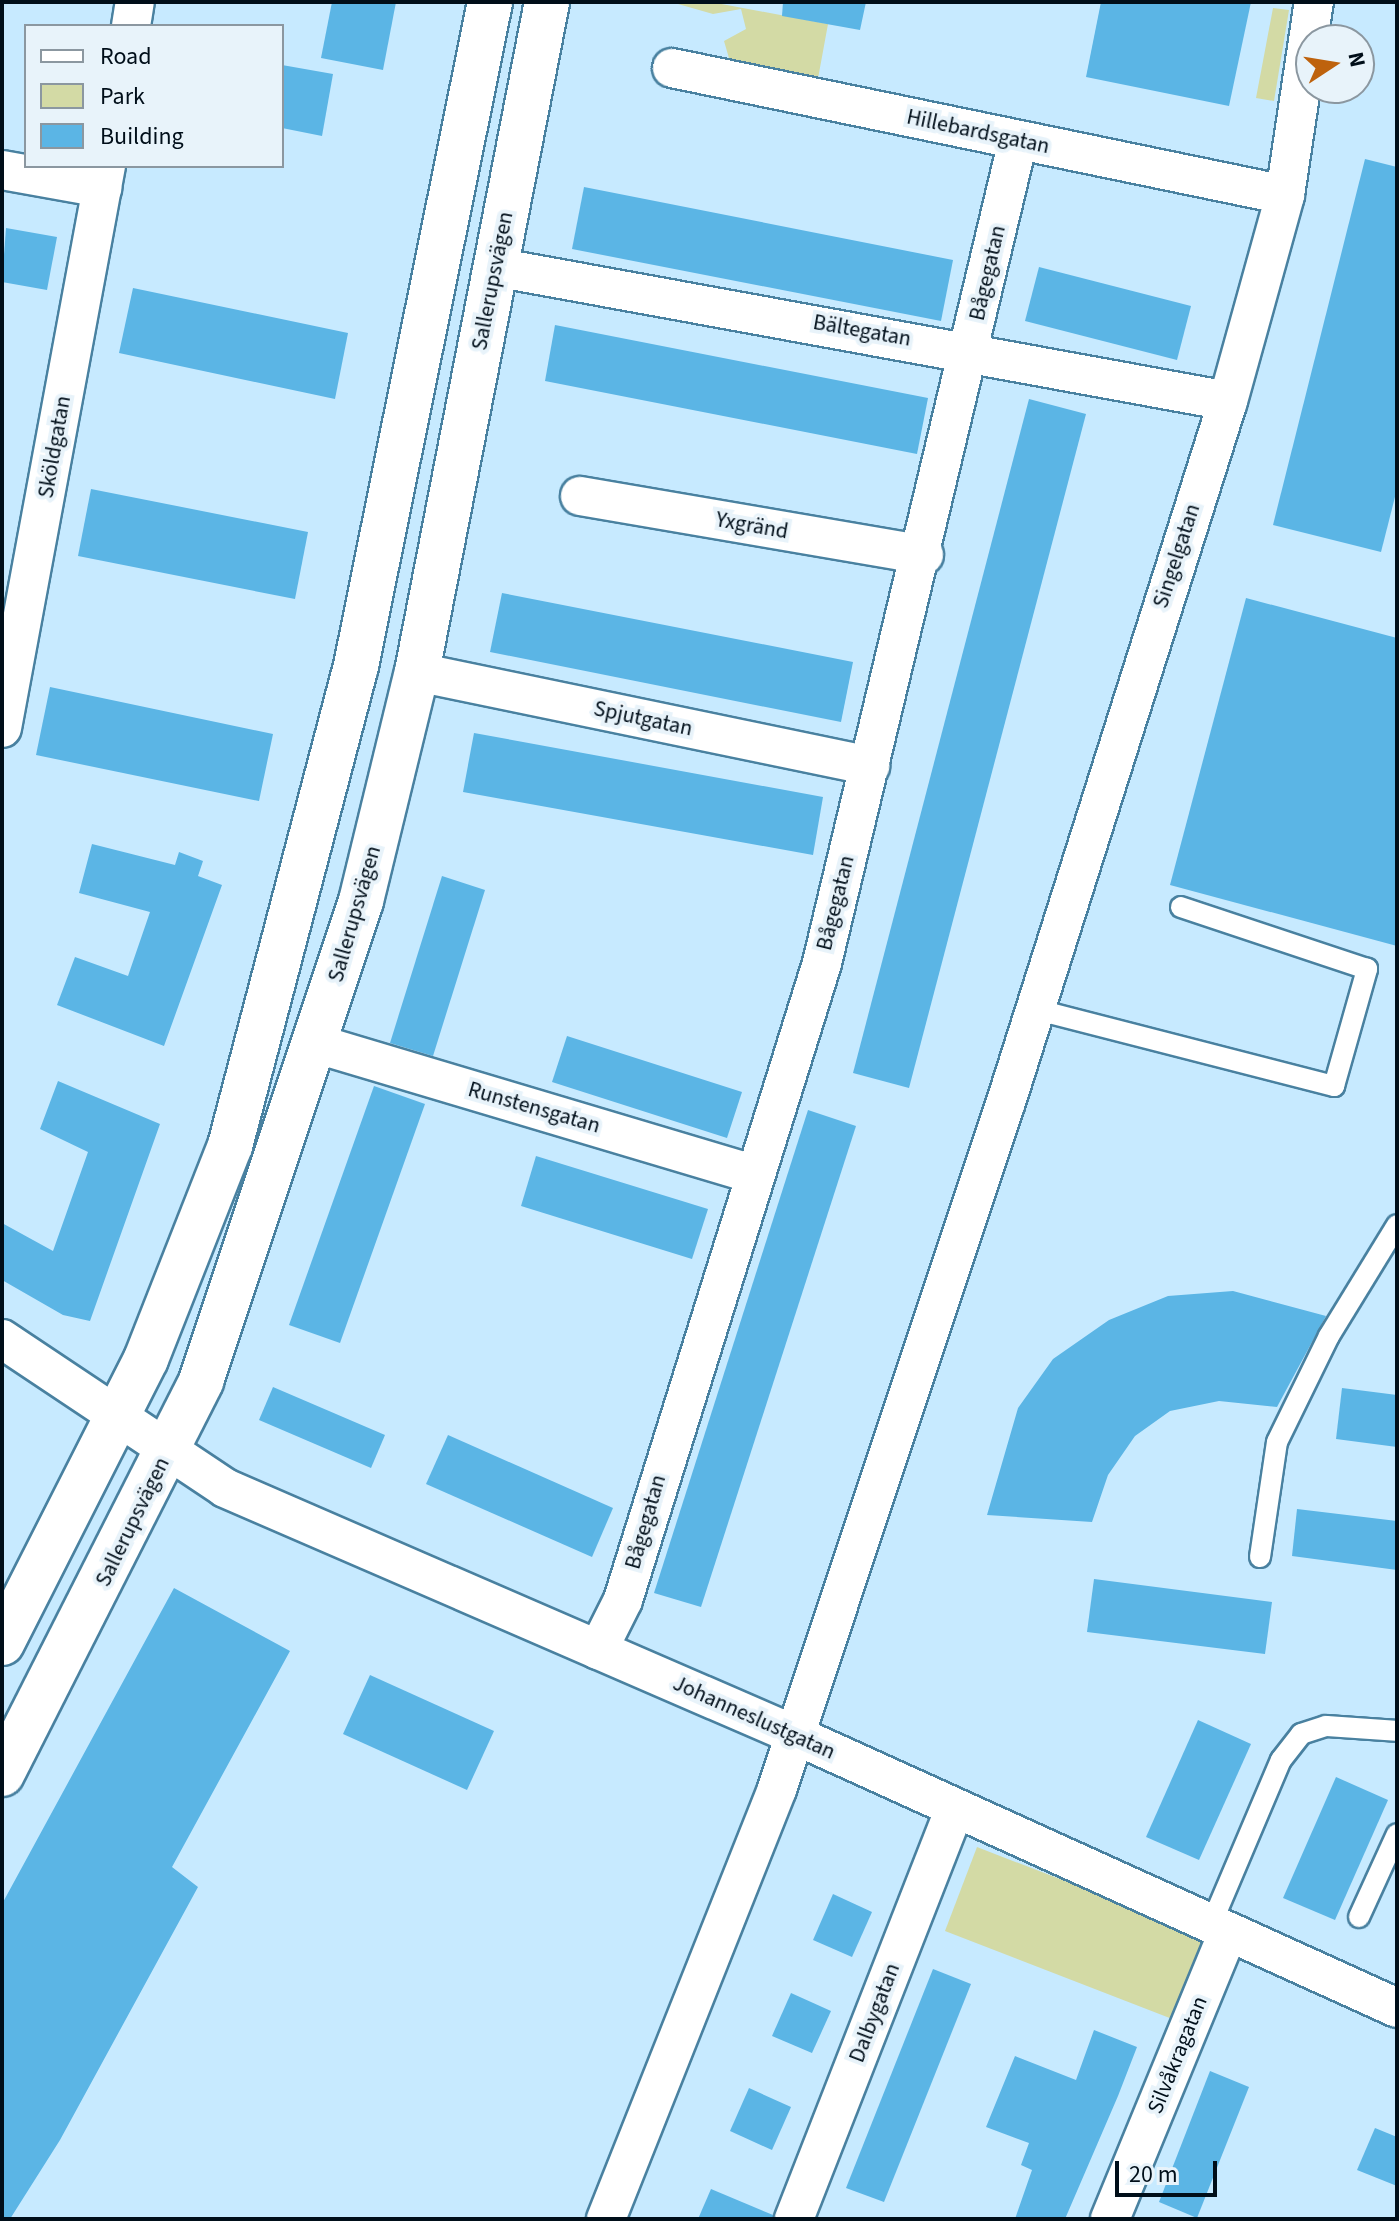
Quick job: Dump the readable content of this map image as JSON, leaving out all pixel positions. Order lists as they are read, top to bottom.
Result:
{
  "streets": {
    "main road": ["Sallerupsvägen"],
    "street": [
      "Hillebardsgatan",
      "Bågegatan",
      "Bältegatan",
      "Sköldgatan",
      "Yxgränd",
      "Singelgatan",
      "Spjutgatan",
      "Runstensgatan",
      "Johanneslustgatan",
      "Dalbygatan",
      "Silvåkragatan"
    ]
  },
  "crossings": [
    ["Hillebardsgatan", "Bågegatan"],
    ["Hillebardsgatan", "Singelgatan"],
    ["Bågegatan", "Bältegatan"],
    ["Bågegatan", "Yxgränd"],
    ["Bågegatan", "Spjutgatan"],
    ["Bågegatan", "Runstensgatan"],
    ["Bågegatan", "Johanneslustgatan"],
    ["Sallerupsvägen", "Bältegatan"],
    ["Sallerupsvägen", "Spjutgatan"],
    ["Sallerupsvägen", "Runstensgatan"],
    ["Sallerupsvägen", "Johanneslustgatan"],
    ["Bältegatan", "Singelgatan"],
    ["Singelgatan", "Johanneslustgatan"],
    ["Johanneslustgatan", "Dalbygatan"],
    ["Johanneslustgatan", "Silvåkragatan"]
  ],
  "legend": ["Road", "Park", "Building"],
  "scale_bar": "20 m",
  "north": "right"
}
